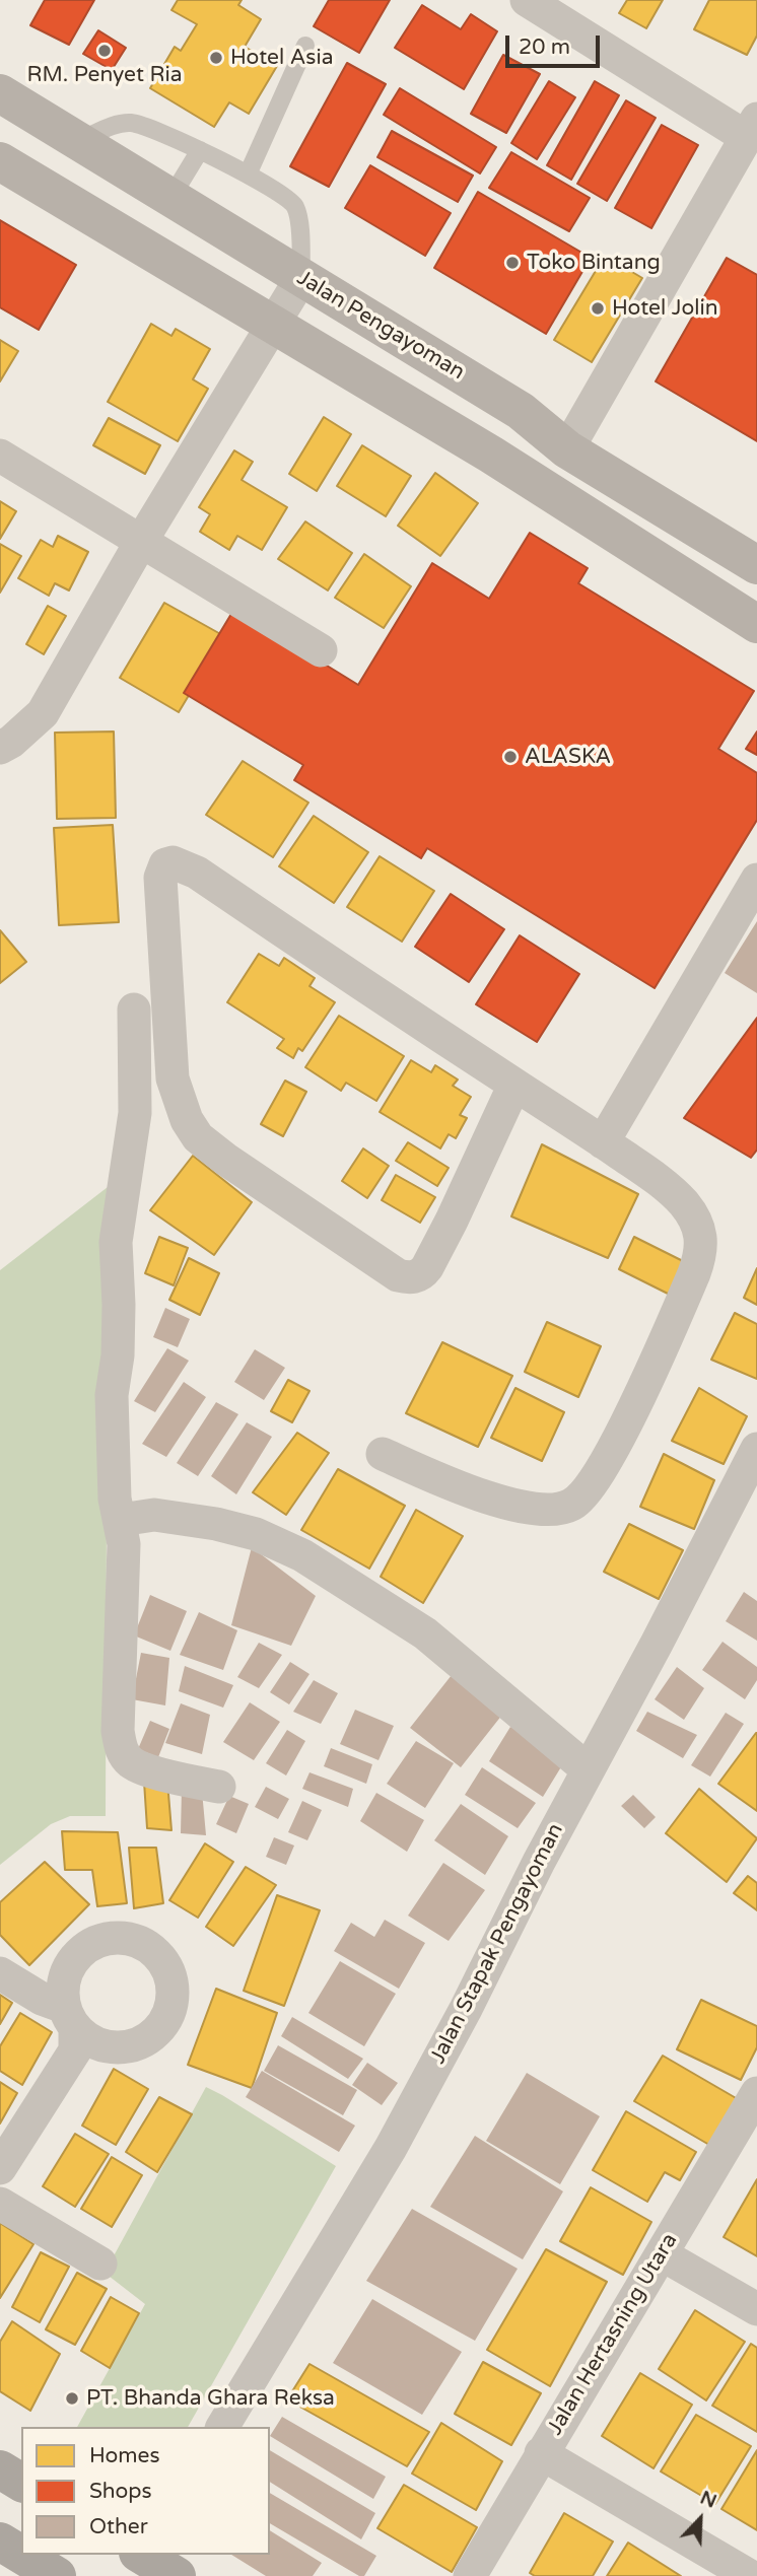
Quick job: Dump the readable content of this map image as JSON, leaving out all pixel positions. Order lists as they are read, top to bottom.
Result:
{
  "streets": {
    "street": ["Jalan Pengayoman", "Jalan Stapak Pengayoman", "Jalan Hertasning Utara"]
  },
  "places": [
    "RM. Penyet Ria",
    "Hotel Asia",
    "Toko Bintang",
    "Hotel Jolin",
    "ALASKA",
    "PT. Bhanda Ghara Reksa"
  ],
  "legend": ["Homes", "Shops", "Other"],
  "scale_bar": "20 m",
  "north": "top right"
}
